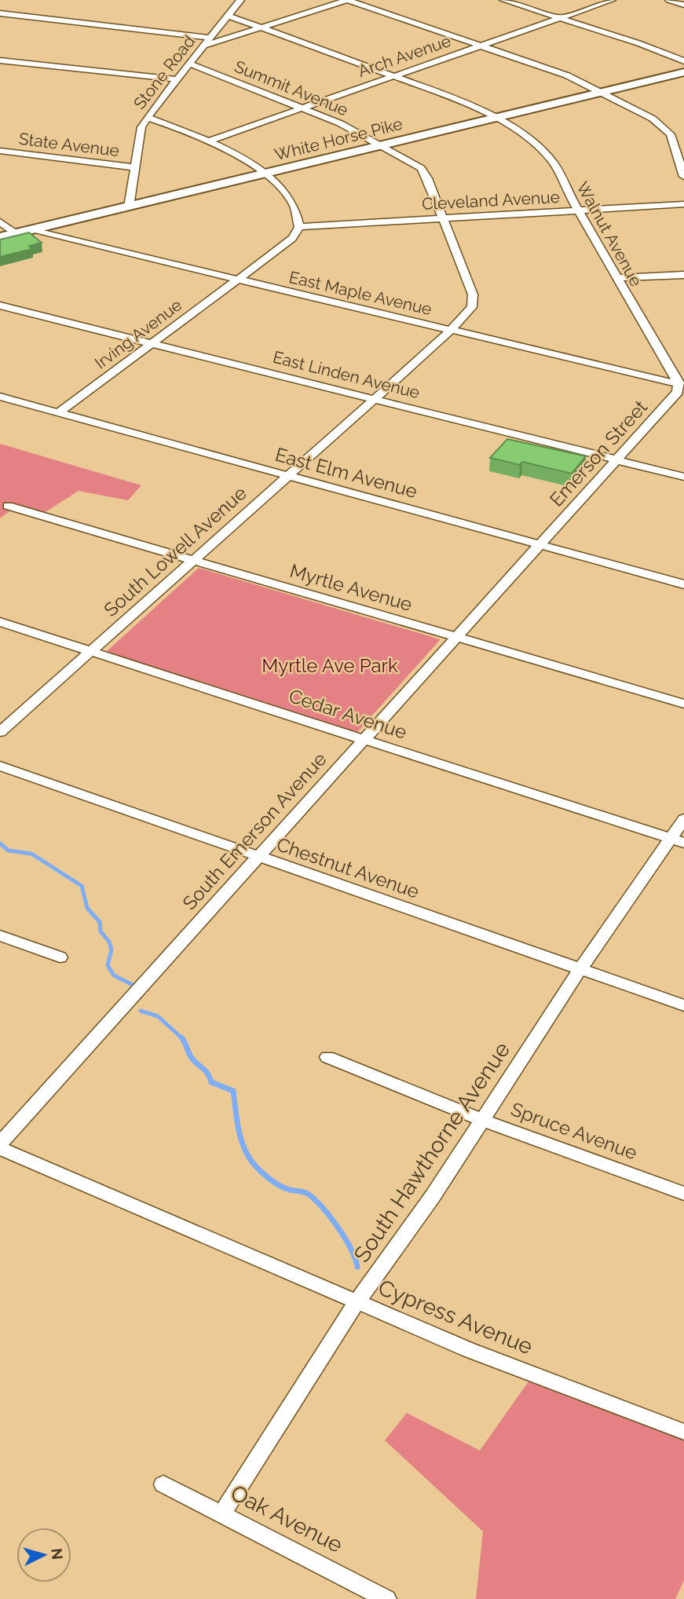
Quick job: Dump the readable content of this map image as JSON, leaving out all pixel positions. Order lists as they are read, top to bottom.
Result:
{
  "streets": {
    "highway": ["White Horse Pike"],
    "street": [
      "Arch Avenue",
      "Stone Road",
      "Summit Avenue",
      "State Avenue",
      "Cleveland Avenue",
      "Walnut Avenue",
      "East Maple Avenue",
      "Irving Avenue",
      "East Linden Avenue",
      "Emerson Street",
      "East Elm Avenue",
      "South Lowell Avenue",
      "Myrtle Avenue",
      "Cedar Avenue",
      "South Emerson Avenue",
      "Chestnut Avenue",
      "Spruce Avenue",
      "South Hawthorne Avenue",
      "Cypress Avenue",
      "Oak Avenue"
    ]
  },
  "crossings": [
    ["Arch Avenue", "Summit Avenue"],
    ["Arch Avenue", "Walnut Avenue"],
    ["Stone Road", "Summit Avenue"],
    ["Stone Road", "White Horse Pike"],
    ["Stone Road", "State Avenue"],
    ["Stone Road", "Walnut Avenue"],
    ["Summit Avenue", "White Horse Pike"],
    ["Summit Avenue", "Cleveland Avenue"],
    ["Summit Avenue", "South Lowell Avenue"],
    ["White Horse Pike", "Walnut Avenue"],
    ["White Horse Pike", "East Maple Avenue"],
    ["Cleveland Avenue", "Walnut Avenue"],
    ["Cleveland Avenue", "Irving Avenue"],
    ["Walnut Avenue", "East Maple Avenue"],
    ["Walnut Avenue", "Emerson Street"],
    ["East Maple Avenue", "Irving Avenue"],
    ["East Maple Avenue", "Emerson Street"],
    ["East Maple Avenue", "South Lowell Avenue"],
    ["Irving Avenue", "East Linden Avenue"],
    ["Irving Avenue", "East Elm Avenue"],
    ["East Linden Avenue", "Emerson Street"],
    ["East Linden Avenue", "South Lowell Avenue"],
    ["Emerson Street", "East Elm Avenue"],
    ["Emerson Street", "South Emerson Avenue"],
    ["East Elm Avenue", "South Lowell Avenue"],
    ["East Elm Avenue", "South Emerson Avenue"],
    ["South Lowell Avenue", "Myrtle Avenue"],
    ["South Lowell Avenue", "Cedar Avenue"],
    ["Myrtle Avenue", "South Emerson Avenue"],
    ["Cedar Avenue", "South Emerson Avenue"],
    ["Cedar Avenue", "South Hawthorne Avenue"],
    ["South Emerson Avenue", "Chestnut Avenue"],
    ["South Emerson Avenue", "Cypress Avenue"],
    ["Chestnut Avenue", "South Hawthorne Avenue"],
    ["Spruce Avenue", "South Hawthorne Avenue"],
    ["South Hawthorne Avenue", "Cypress Avenue"],
    ["South Hawthorne Avenue", "Oak Avenue"]
  ],
  "parks": ["Myrtle Ave Park"],
  "north": "right"
}
